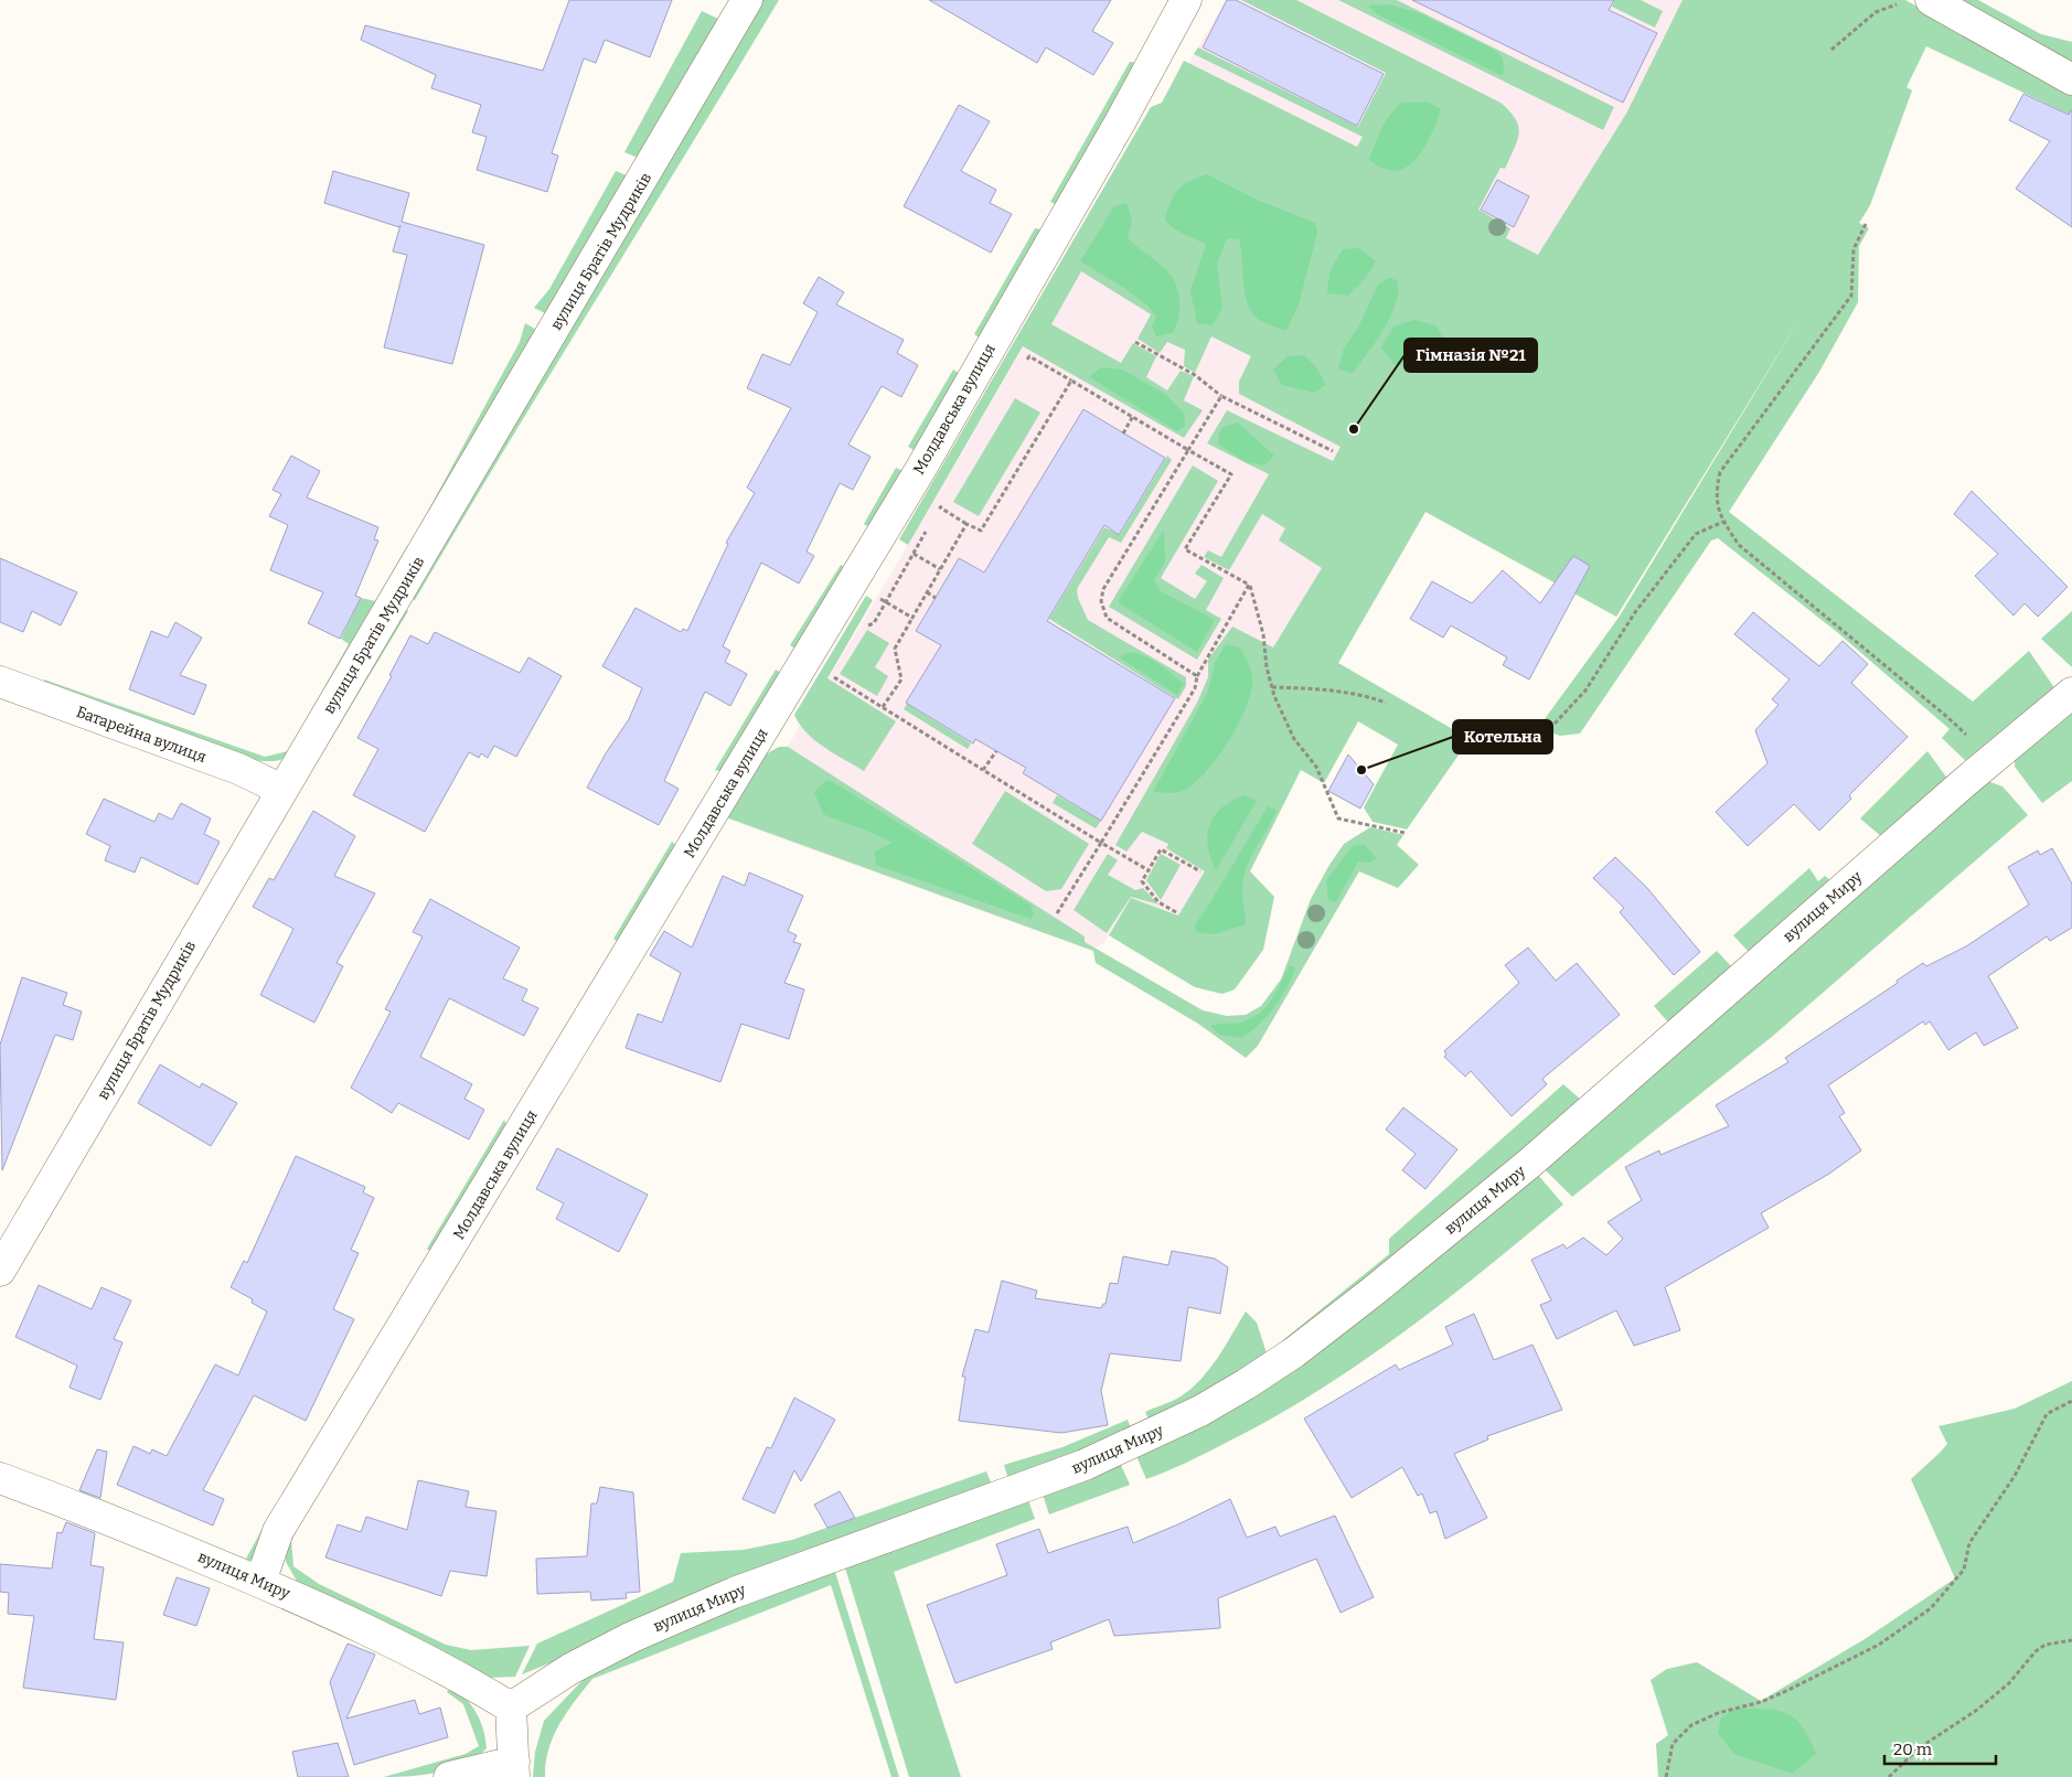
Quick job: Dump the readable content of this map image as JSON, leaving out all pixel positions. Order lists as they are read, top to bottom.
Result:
{
  "streets": {
    "street": [
      "вулиця Братів Мудриків",
      "Молдавська вулиця",
      "Батарейна вулиця",
      "вулиця Миру"
    ]
  },
  "crossings": [
    ["вулиця Братів Мудриків", "Батарейна вулиця"],
    ["Молдавська вулиця", "вулиця Миру"]
  ],
  "places": ["Гімназія №21", "Котельна"],
  "scale_bar": "20 m"
}
